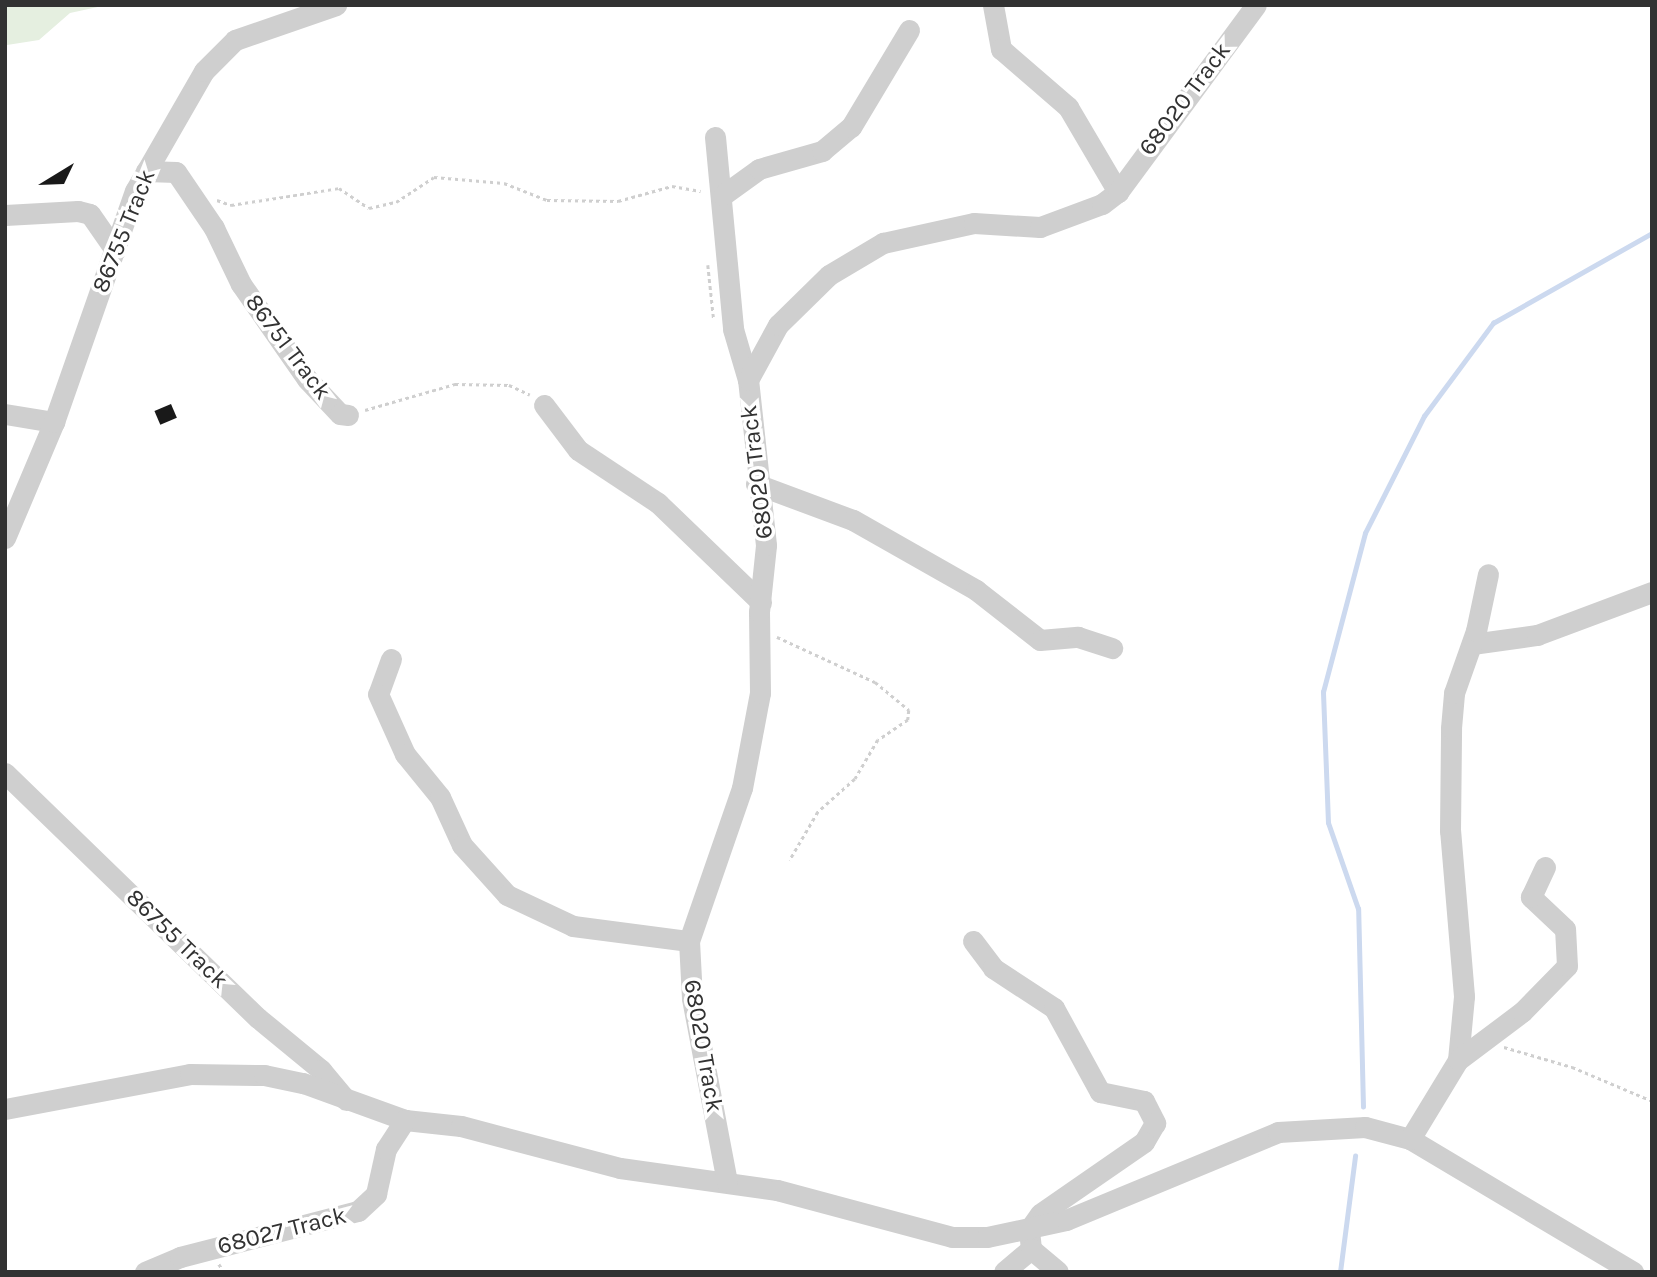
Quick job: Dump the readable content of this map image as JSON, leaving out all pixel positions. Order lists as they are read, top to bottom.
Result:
{
  "streets": {
    "street": [
      "68020 Track",
      "86755 Track",
      "86751 Track",
      "68027 Track"
    ]
  },
  "crossings": [
    ["86755 Track", "86751 Track"]
  ]
}
